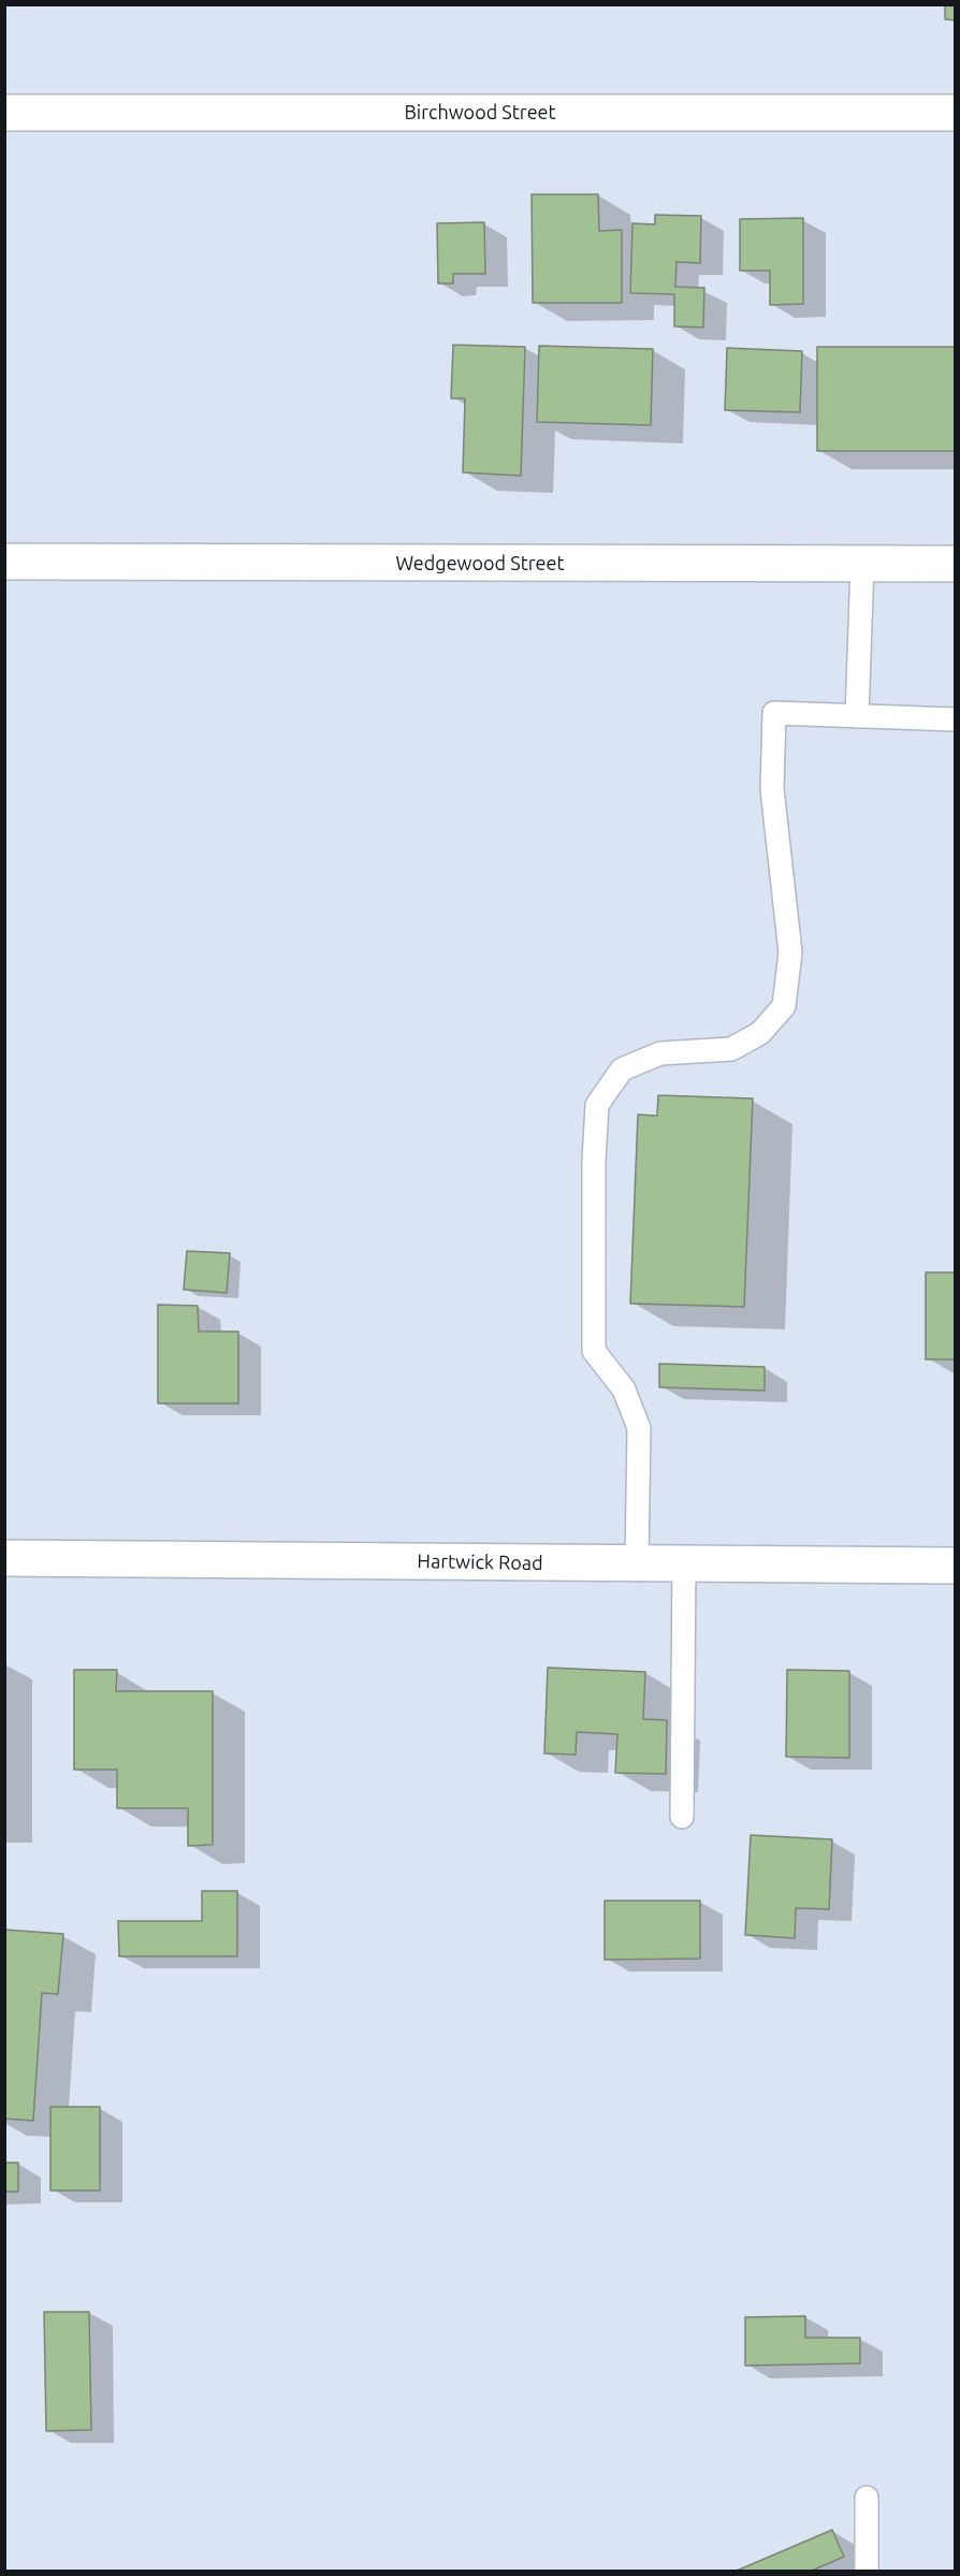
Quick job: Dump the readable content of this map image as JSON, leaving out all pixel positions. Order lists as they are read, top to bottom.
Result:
{
  "streets": {
    "street": ["Birchwood Street", "Wedgewood Street", "Hartwick Road"]
  }
}
